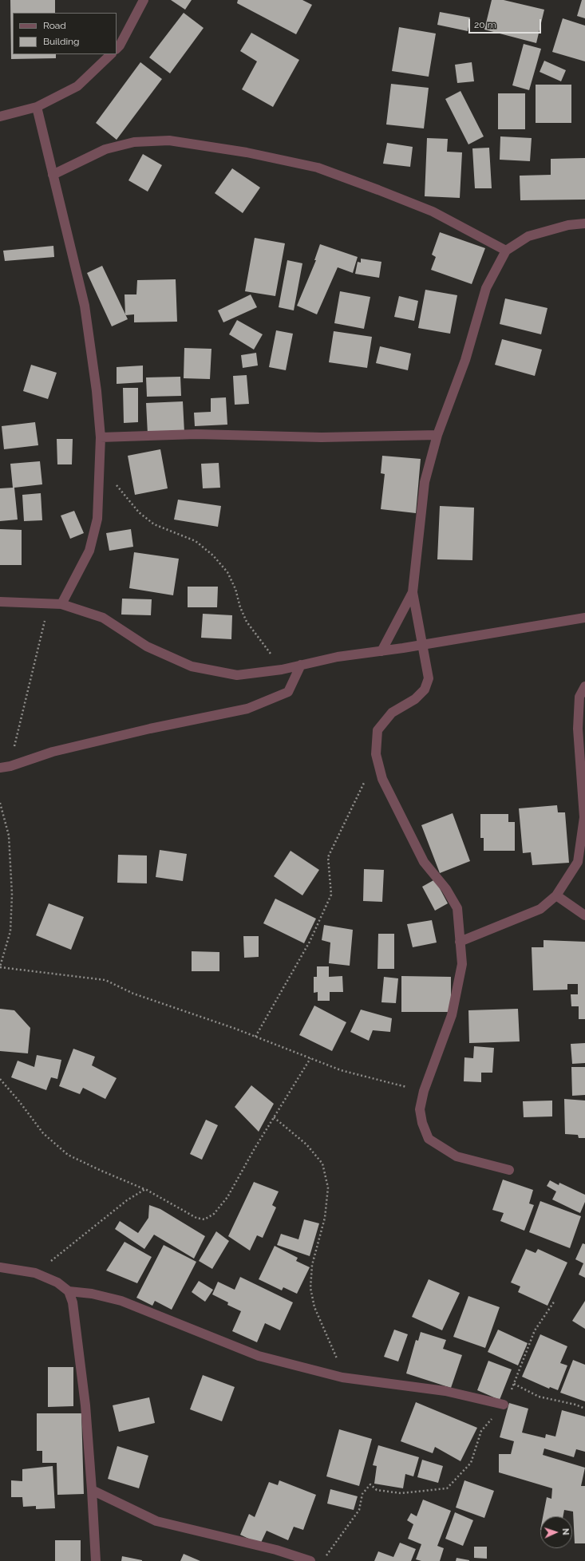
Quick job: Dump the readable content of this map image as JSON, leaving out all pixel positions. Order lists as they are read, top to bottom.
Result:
{
  "legend": ["Road", "Building"],
  "scale_bar": "20 m",
  "north": "right"
}
